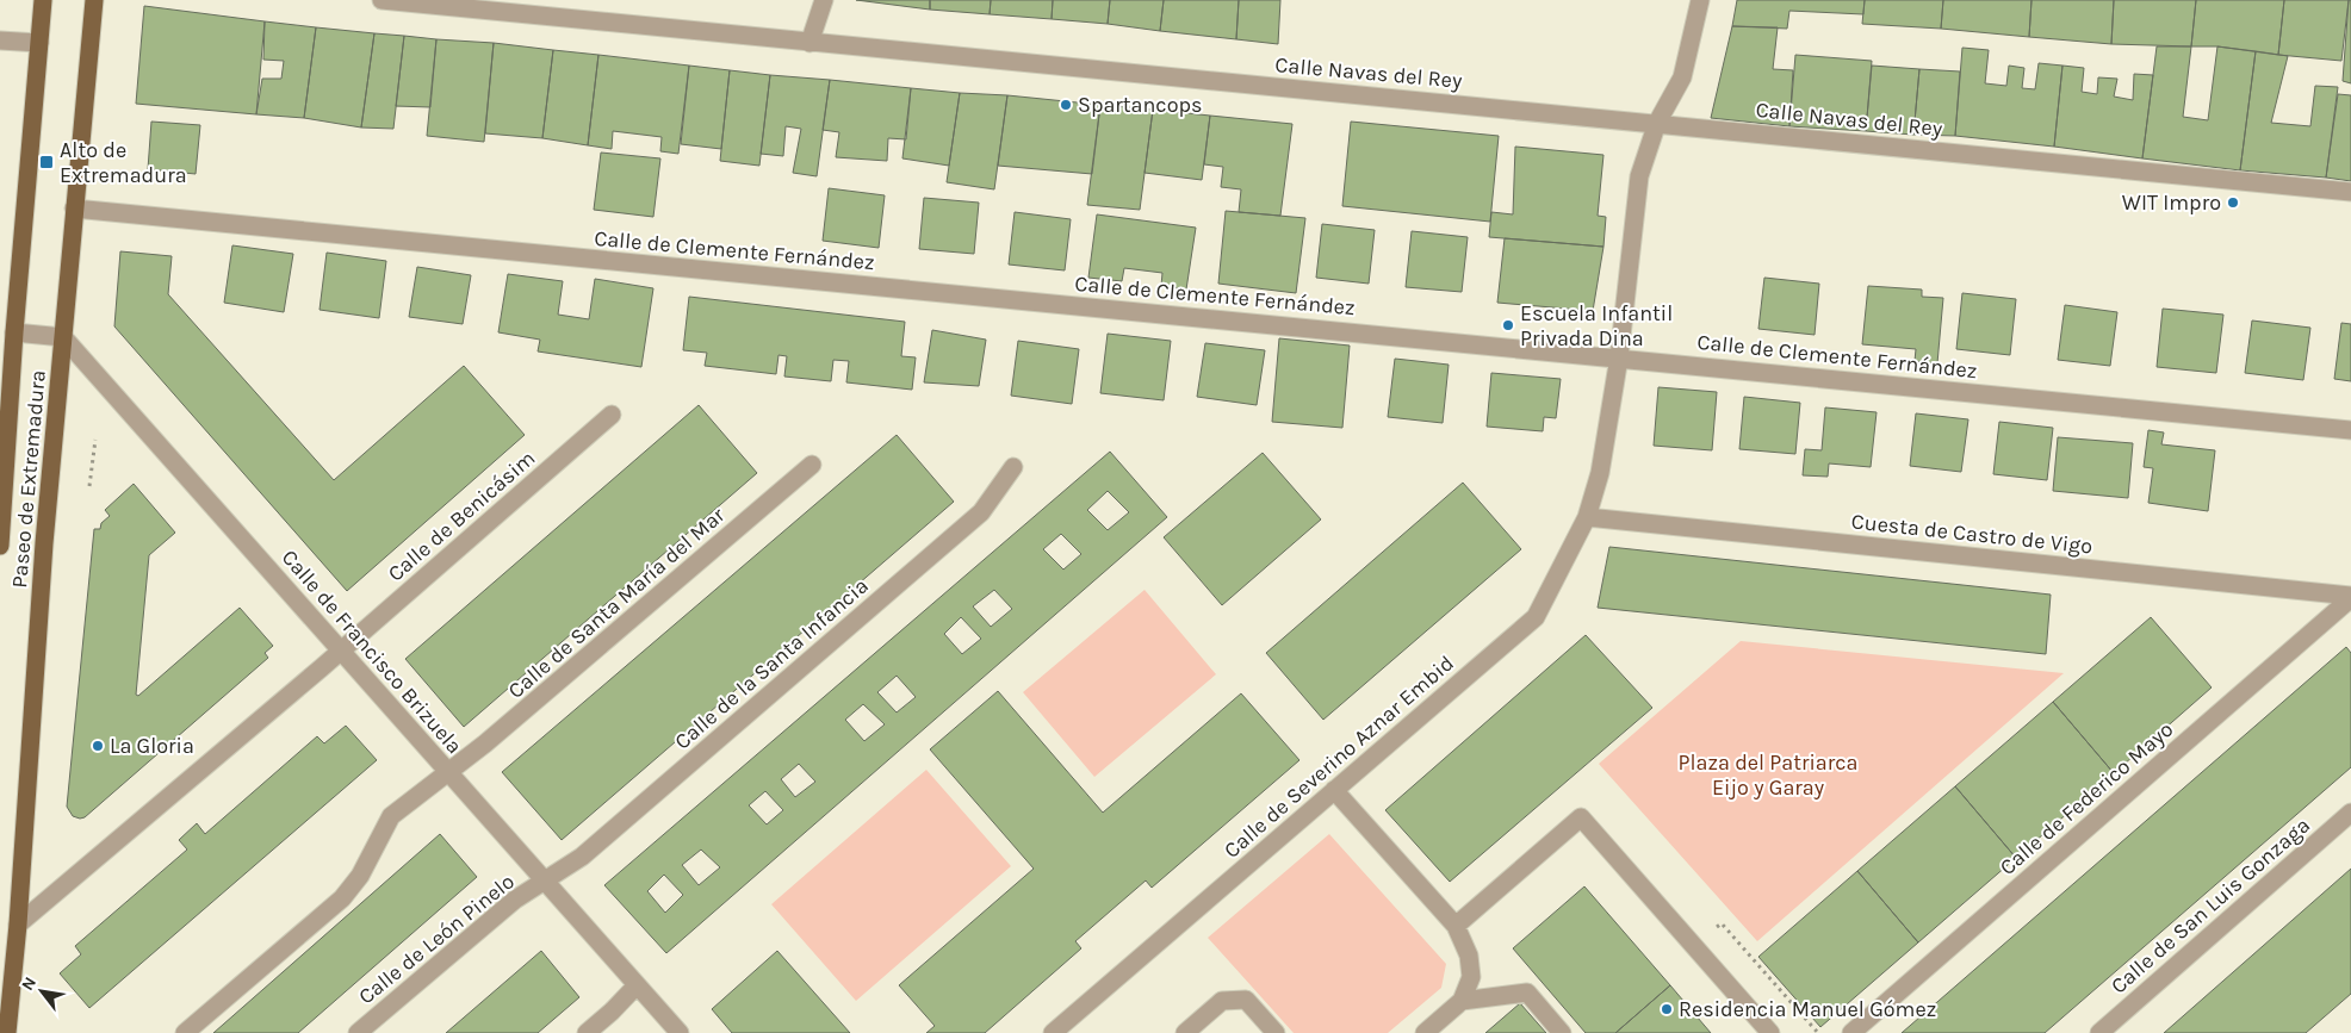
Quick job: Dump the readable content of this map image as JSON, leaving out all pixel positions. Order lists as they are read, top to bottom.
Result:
{
  "streets": {
    "main road": ["Paseo de Extremadura"],
    "street": [
      "Calle Navas del Rey",
      "Calle de Clemente Fernández",
      "Calle de Benicásim",
      "Cuesta de Castro de Vigo",
      "Calle de Santa María del Mar",
      "Calle de Francisco Brizuela",
      "Calle de la Santa Infancia",
      "Calle de Severino Aznar Embid",
      "Calle de Federico Mayo",
      "Calle de San Luis Gonzaga",
      "Calle de León Pinelo"
    ]
  },
  "crossings": [
    ["Calle Navas del Rey", "Calle de Severino Aznar Embid"],
    ["Calle de Clemente Fernández", "Paseo de Extremadura"],
    ["Calle de Clemente Fernández", "Calle de Severino Aznar Embid"],
    ["Paseo de Extremadura", "Calle de Benicásim"],
    ["Paseo de Extremadura", "Calle de Francisco Brizuela"],
    ["Calle de Benicásim", "Calle de Francisco Brizuela"],
    ["Cuesta de Castro de Vigo", "Calle de Severino Aznar Embid"],
    ["Cuesta de Castro de Vigo", "Calle de Federico Mayo"],
    ["Calle de Santa María del Mar", "Calle de Francisco Brizuela"],
    ["Calle de Francisco Brizuela", "Calle de la Santa Infancia"],
    ["Calle de Francisco Brizuela", "Calle de León Pinelo"],
    ["Calle de la Santa Infancia", "Calle de León Pinelo"]
  ],
  "parks": ["Plaza del Patriarca Eijo y Garay"],
  "places": {
    "other": [
      "Spartancops",
      "WIT Impro",
      "Escuela Infantil Privada Dina",
      "La Gloria",
      "Residencia Manuel Gómez"
    ],
    "transit": ["Alto de Extremadura"]
  },
  "north": "top left"
}
